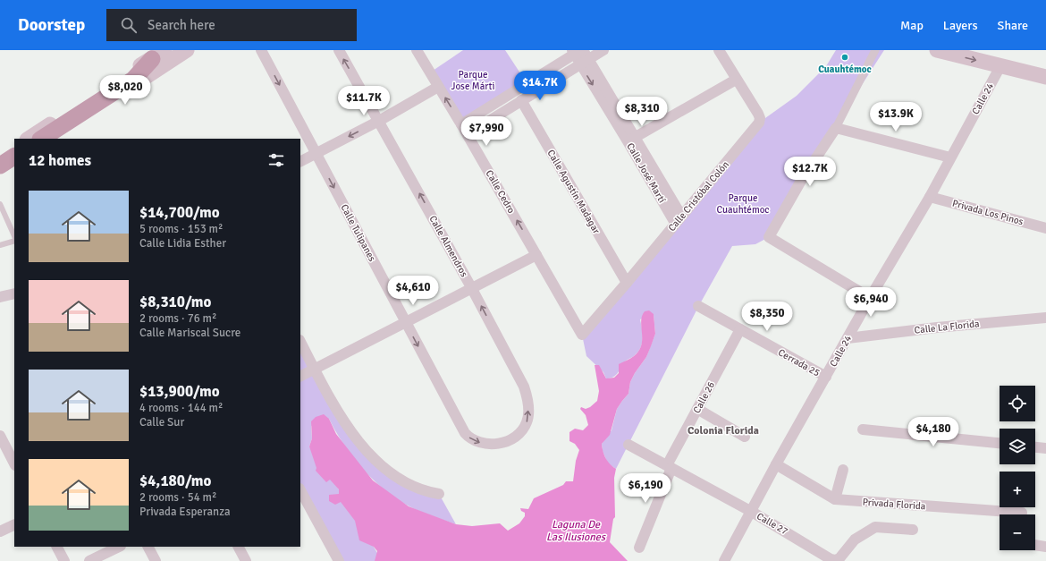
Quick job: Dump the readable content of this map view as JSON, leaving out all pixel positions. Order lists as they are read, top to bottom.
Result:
{
  "streets": {
    "street": [
      "Calle 24",
      "Calle José Martí",
      "Calle Cedro",
      "Calle Agustín Madagar",
      "Calle Cristóbal Colón",
      "Privada Los Pinos",
      "Calle Tulipanes",
      "Calle Almendros",
      "Calle La Florida",
      "Cerrada 25",
      "Calle 26",
      "Privada Florida",
      "Calle 27"
    ]
  },
  "crossings": [
    ["Calle 24", "Privada Los Pinos"],
    ["Calle 24", "Calle La Florida"],
    ["Calle 24", "Cerrada 25"],
    ["Calle 24", "Privada Florida"],
    ["Calle 24", "Calle 27"],
    ["Calle José Martí", "Calle Cristóbal Colón"],
    ["Calle Cedro", "Calle Cristóbal Colón"],
    ["Calle Agustín Madagar", "Calle Cristóbal Colón"],
    ["Calle Tulipanes", "Calle Almendros"],
    ["Cerrada 25", "Calle 26"],
    ["Calle 26", "Calle 27"]
  ],
  "one_way": ["Calle Cedro", "Calle Tulipanes", "Calle Almendros"],
  "districts": ["Colonia Florida"],
  "water": ["Laguna De Las Ilusiones"],
  "parks": ["Parque Jose Márti", "Parque Cuauhtémoc"],
  "places": ["Cuauhtémoc"],
  "page": {
    "header": "Doorstep",
    "search": "Search here",
    "nav": ["Map", "Layers", "Share"],
    "price": [
      "$14.7K",
      "$8,020",
      "$11.7K",
      "$8,310",
      "$13.9K",
      "$7,990",
      "$12.7K",
      "$4,610",
      "$6,940",
      "$8,350",
      "$4,180",
      "$6,190"
    ],
    "heading": "12 homes",
    "list": [
      {
        "name": "$14,700/mo",
        "note": "5 rooms · 153 m² · Calle Lidia Esther"
      },
      {
        "name": "$8,310/mo",
        "note": "2 rooms · 76 m² · Calle Mariscal Sucre"
      },
      {
        "name": "$13,900/mo",
        "note": "4 rooms · 144 m² · Calle Sur"
      },
      {
        "name": "$4,180/mo",
        "note": "2 rooms · 54 m² · Privada Esperanza"
      }
    ],
    "map_buttons": ["+", "−"]
  }
}
